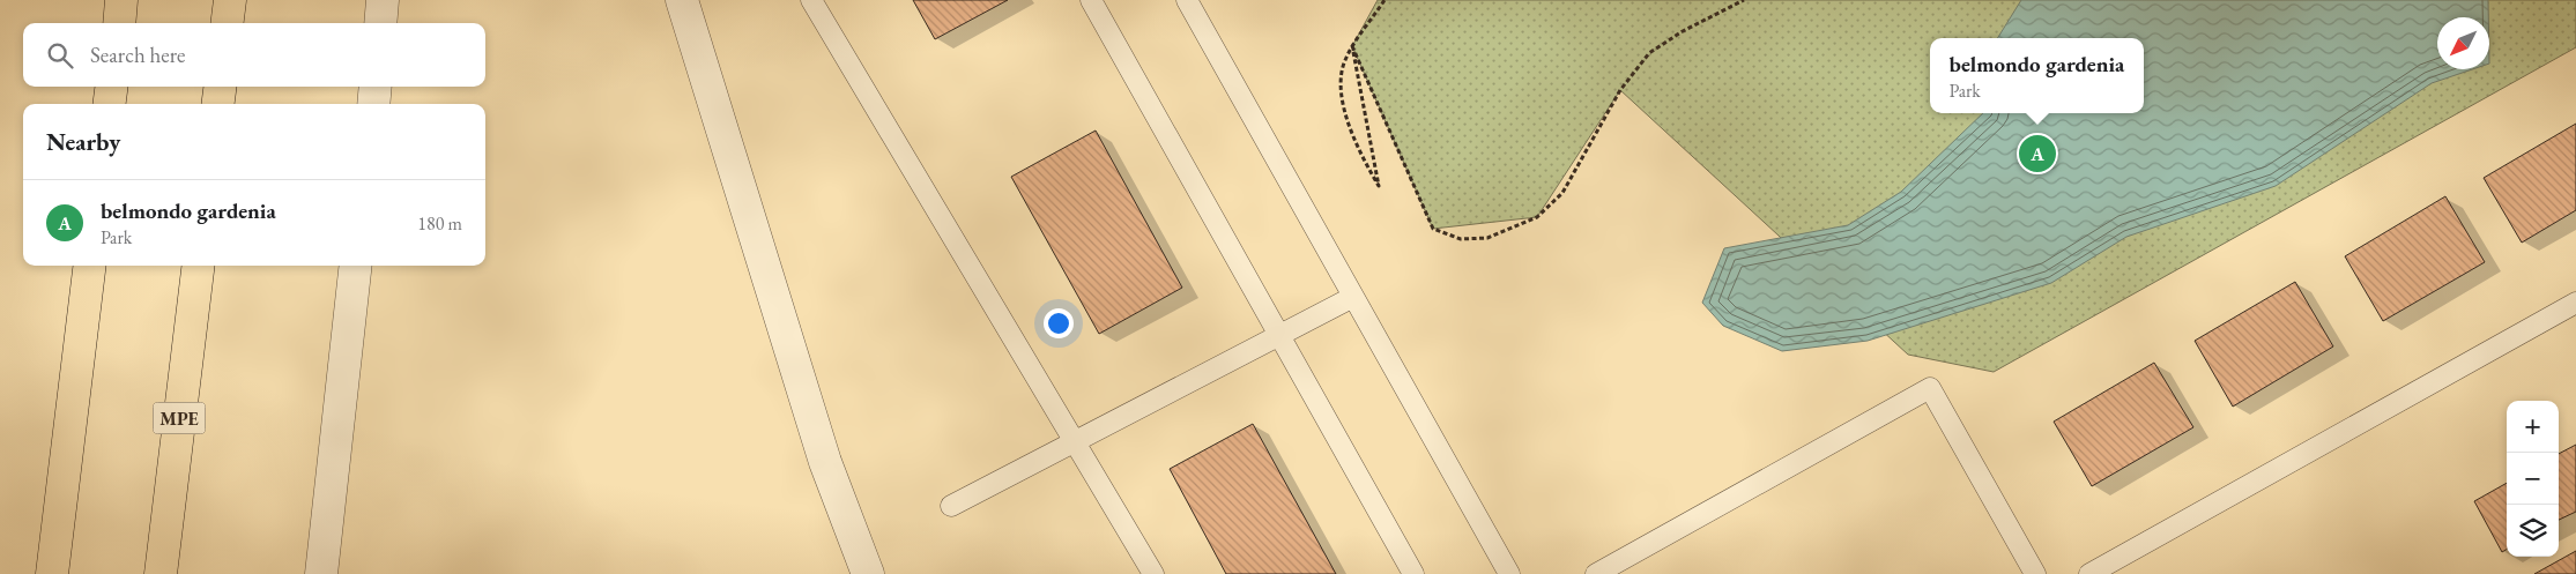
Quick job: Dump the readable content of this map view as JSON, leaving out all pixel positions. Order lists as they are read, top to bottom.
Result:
{
  "streets": {
    "highway": ["MPE"]
  },
  "north": "bottom left",
  "page": {
    "search": "Search here",
    "popup": ["belmondo gardenia", "Park"],
    "heading": "Nearby",
    "pins": "A",
    "list": [
      {
        "mark": "A",
        "name": "belmondo gardenia",
        "note": "Park",
        "value": "180 m"
      }
    ],
    "map_buttons": ["+", "−"]
  }
}
